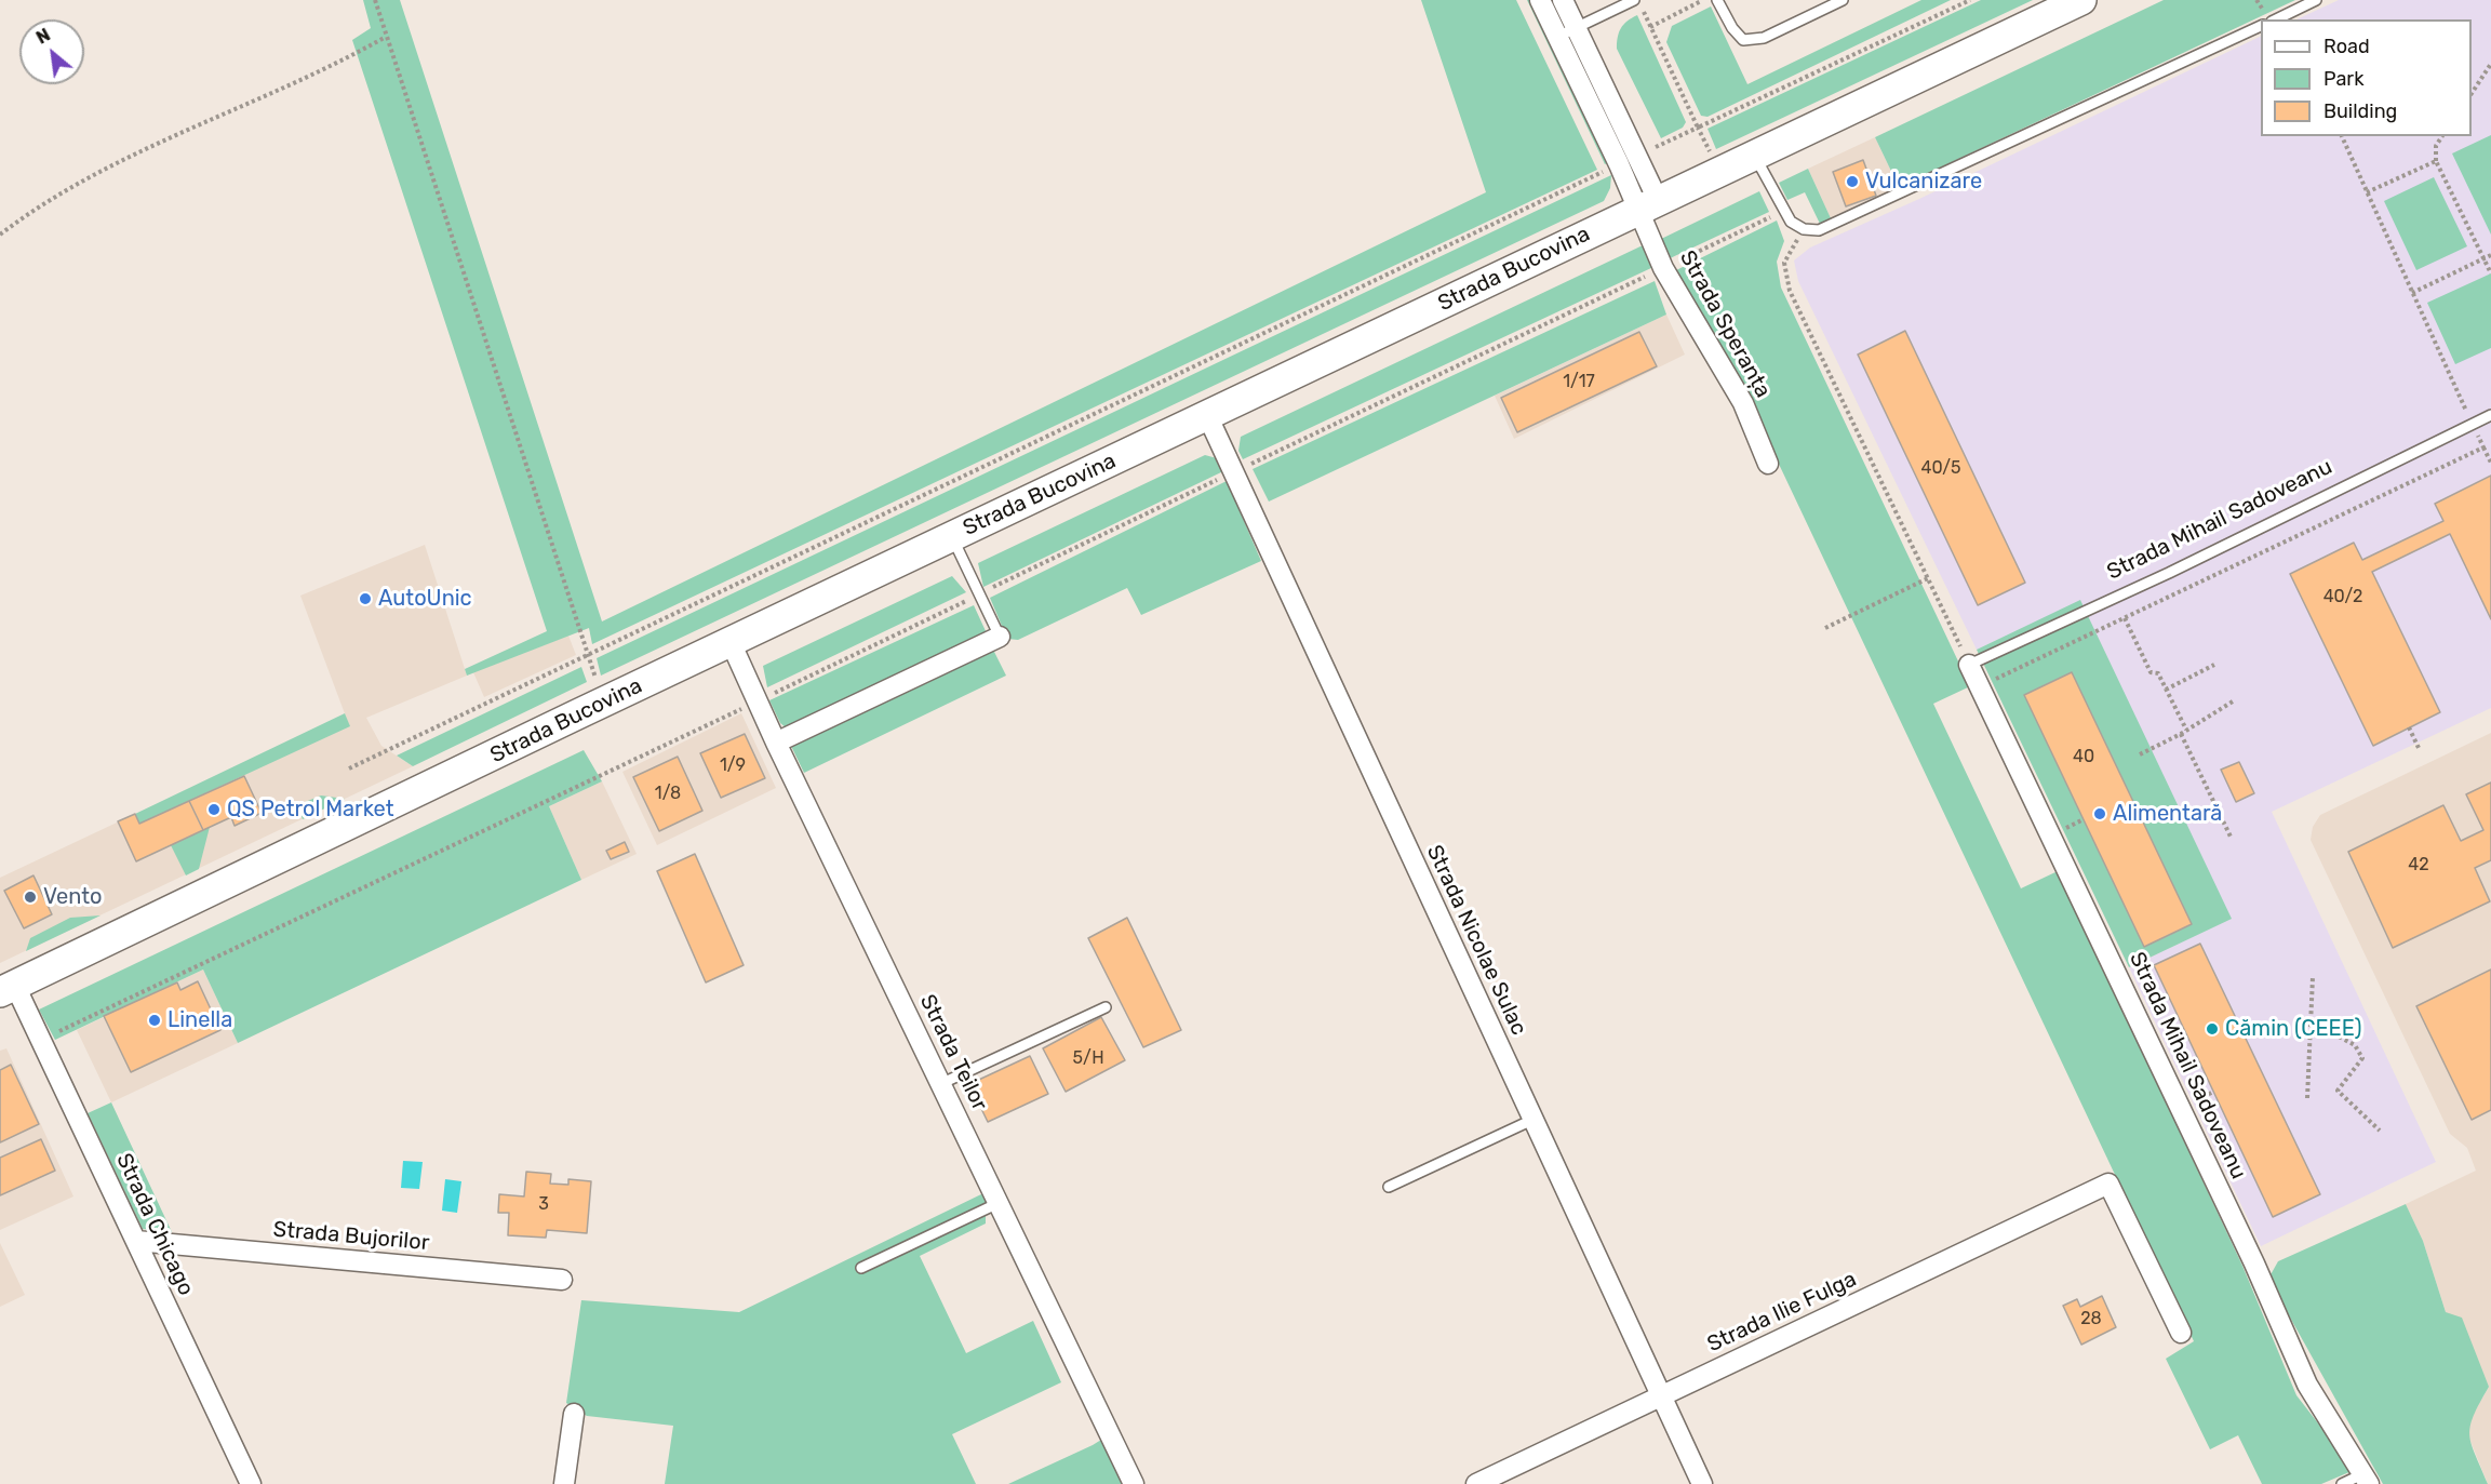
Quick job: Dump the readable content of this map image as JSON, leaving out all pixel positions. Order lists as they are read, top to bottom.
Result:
{
  "streets": {
    "main road": ["Strada Bucovina"],
    "street": [
      "Strada Speranța",
      "Strada Mihail Sadoveanu",
      "Strada Nicolae Sulac",
      "Strada Teilor",
      "Strada Chicago",
      "Strada Bujorilor",
      "Strada Ilie Fulga"
    ]
  },
  "crossings": [
    ["Strada Bucovina", "Strada Speranța"],
    ["Strada Bucovina", "Strada Nicolae Sulac"],
    ["Strada Bucovina", "Strada Teilor"],
    ["Strada Bucovina", "Strada Chicago"],
    ["Strada Nicolae Sulac", "Strada Ilie Fulga"],
    ["Strada Chicago", "Strada Bujorilor"]
  ],
  "places": [
    "Vulcanizare",
    "AutoUnic",
    "QS Petrol Market",
    "Alimentară",
    "Vento",
    "Linella",
    "Cămin (CEEE)"
  ],
  "house_numbers": [
    "1/17",
    "40/5",
    "40/2",
    "40",
    "1/9",
    "1/8",
    "42",
    "5/H",
    "3",
    "28"
  ],
  "legend": ["Road", "Park", "Building"],
  "north": "top left"
}
